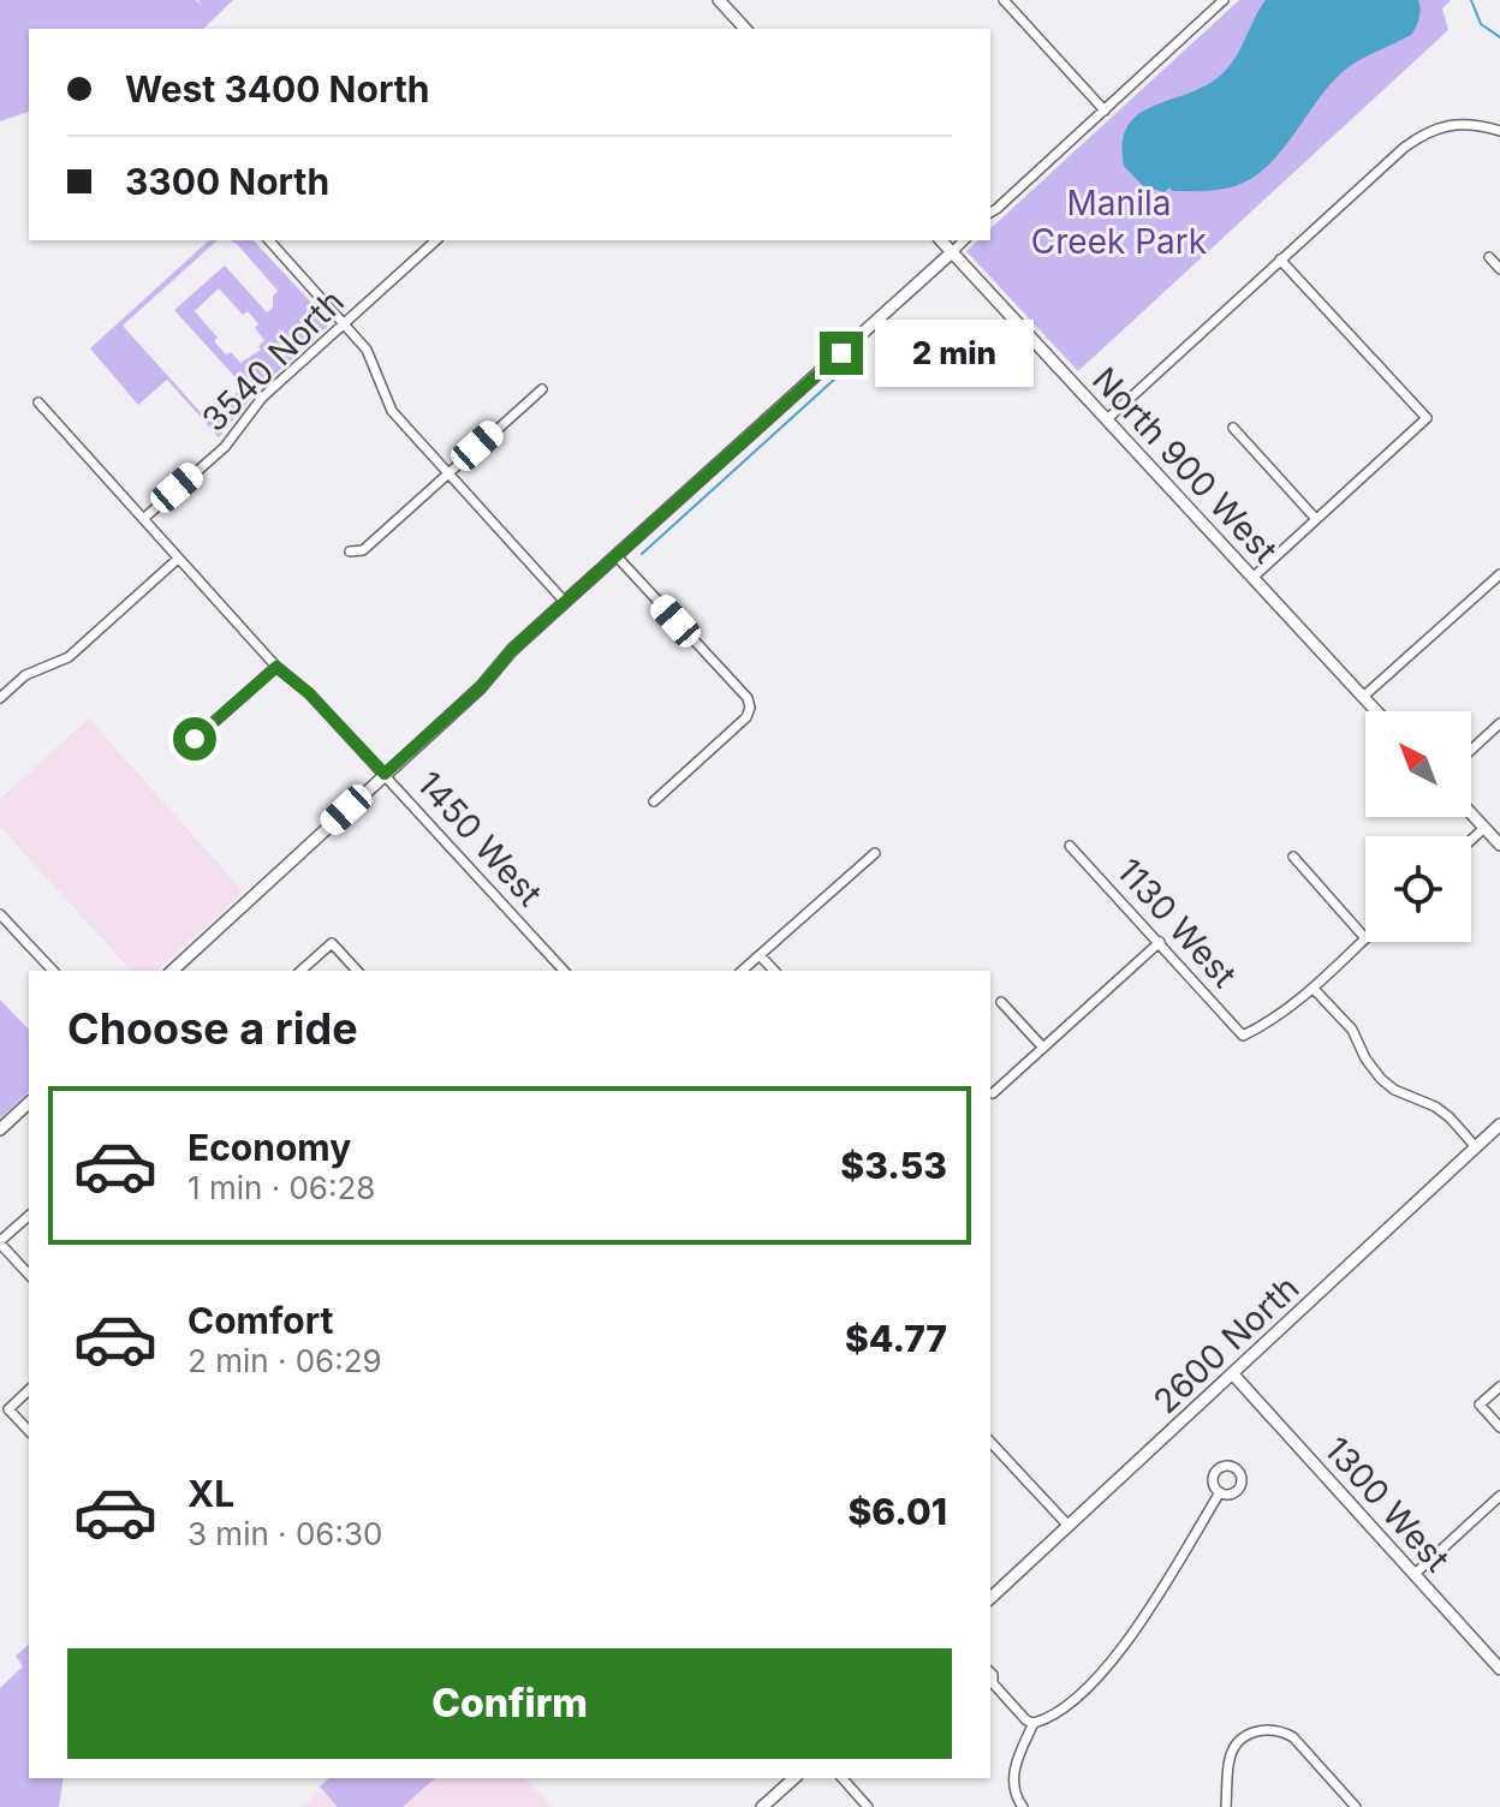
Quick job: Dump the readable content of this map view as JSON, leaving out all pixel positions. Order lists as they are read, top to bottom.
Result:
{
  "streets": {
    "street": [
      "3540 North",
      "North 900 West",
      "1450 West",
      "1130 West",
      "2600 North",
      "1300 West"
    ]
  },
  "crossings": [
    ["3540 North", "1450 West"],
    ["2600 North", "1300 West"]
  ],
  "parks": ["Manila Creek Park"],
  "north": "top left",
  "page": {
    "banner": ["West 3400 North", "3300 North"],
    "bubble": "2 min",
    "heading": "Choose a ride",
    "list": [
      {
        "name": "Economy",
        "note": "1 min · 06:28",
        "value": "$3.53"
      },
      {
        "name": "Comfort",
        "note": "2 min · 06:29",
        "value": "$4.77"
      },
      {
        "name": "XL",
        "note": "3 min · 06:30",
        "value": "$6.01"
      }
    ],
    "buttons": "Confirm"
  }
}
